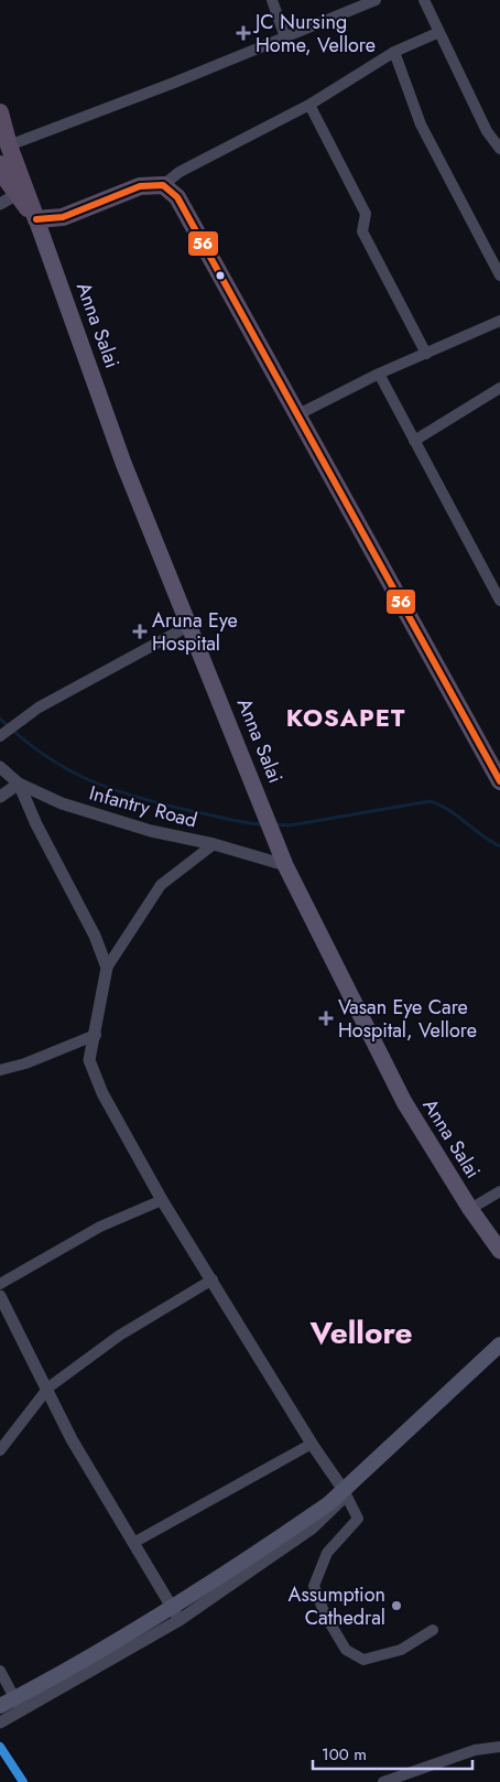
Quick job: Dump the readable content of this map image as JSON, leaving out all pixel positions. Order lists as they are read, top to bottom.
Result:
{
  "streets": {
    "highway": ["Anna Salai"],
    "street": ["Infantry Road"]
  },
  "crossings": [
    ["Anna Salai", "Infantry Road"]
  ],
  "districts": ["KOSAPET", "Vellore"],
  "places": {
    "health": ["JC Nursing Home, Vellore", "Aruna Eye Hospital", "Vasan Eye Care Hospital, Vellore"],
    "other": ["Assumption Cathedral"]
  },
  "lines": ["transit line 56"],
  "scale_bar": "100 m"
}
